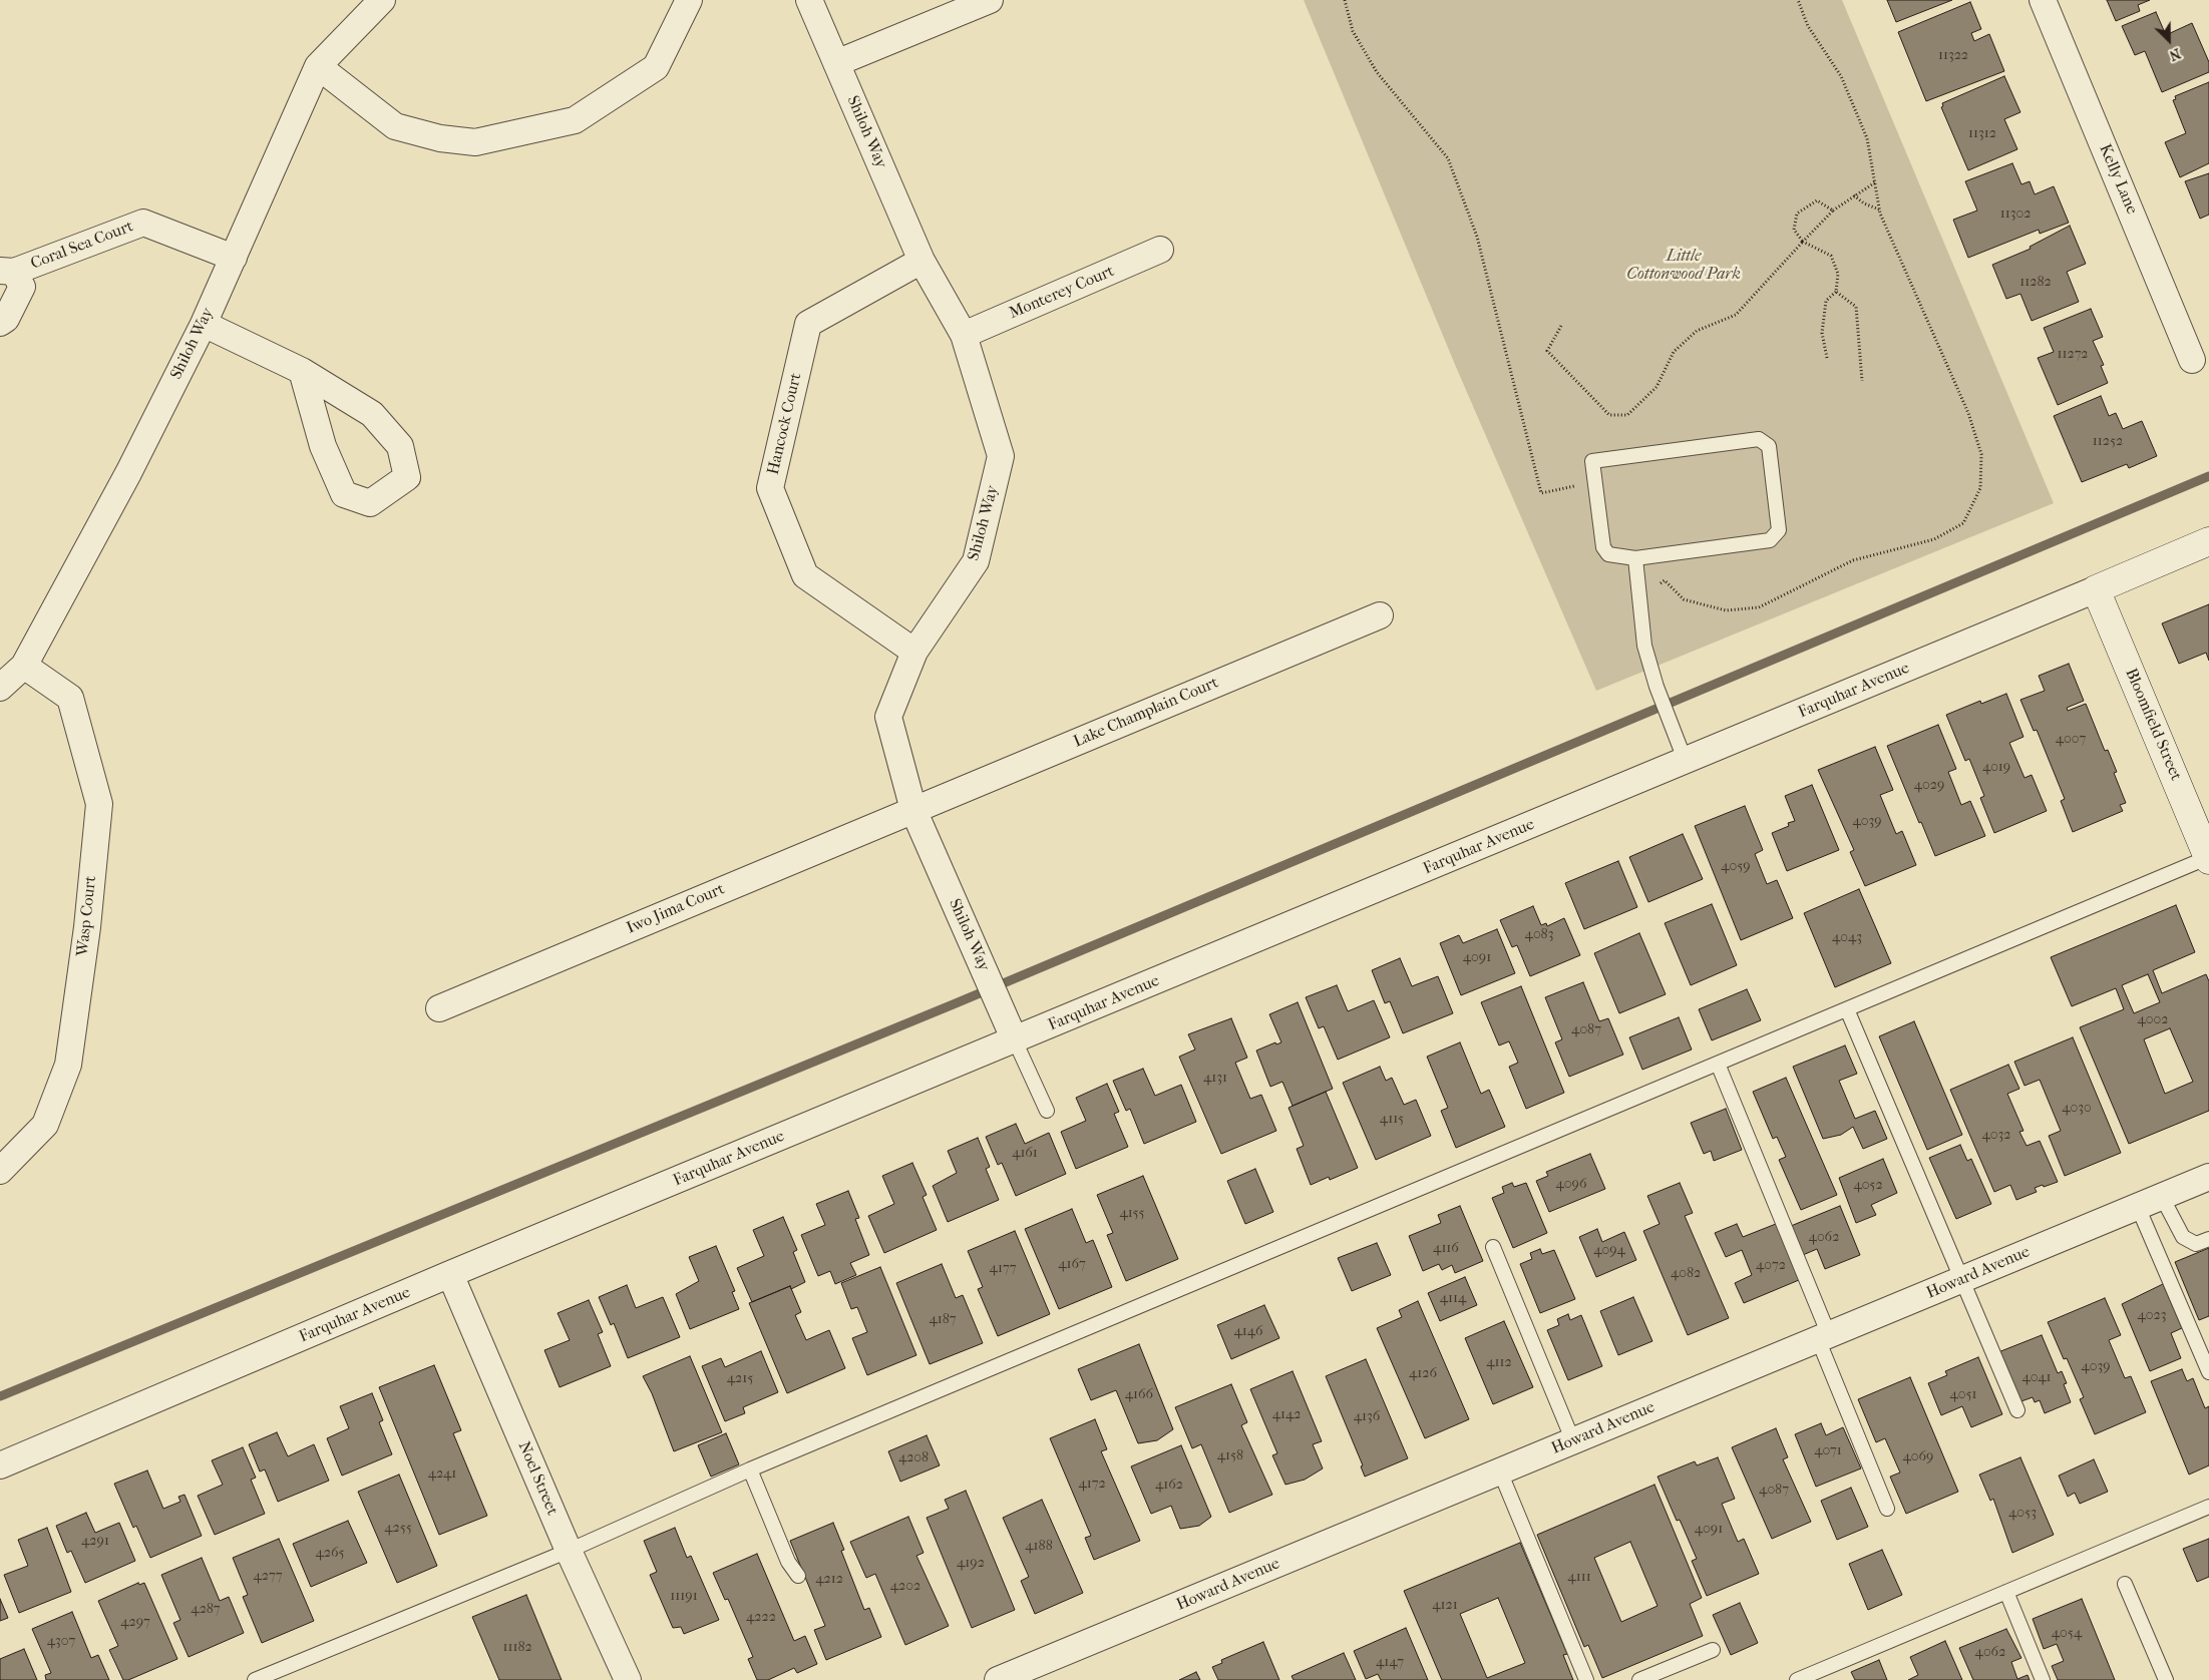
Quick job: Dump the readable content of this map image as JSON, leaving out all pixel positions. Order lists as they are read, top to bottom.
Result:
{
  "streets": {
    "street": [
      "Shiloh Way",
      "Kelly Lane",
      "Coral Sea Court",
      "Monterey Court",
      "Hancock Court",
      "Farquhar Avenue",
      "Lake Champlain Court",
      "Bloomfield Street",
      "Iwo Jima Court",
      "Wasp Court",
      "Howard Avenue",
      "Noel Street"
    ]
  },
  "crossings": [
    ["Shiloh Way", "Coral Sea Court"],
    ["Shiloh Way", "Monterey Court"],
    ["Shiloh Way", "Hancock Court"],
    ["Shiloh Way", "Farquhar Avenue"],
    ["Shiloh Way", "Lake Champlain Court"],
    ["Shiloh Way", "Iwo Jima Court"],
    ["Shiloh Way", "Wasp Court"],
    ["Farquhar Avenue", "Bloomfield Street"],
    ["Farquhar Avenue", "Noel Street"],
    ["Lake Champlain Court", "Iwo Jima Court"]
  ],
  "parks": ["Little Cottonwood Park"],
  "house_numbers": [
    "11322",
    "11312",
    "11302",
    "11282",
    "11272",
    "11252",
    "4007",
    "4019",
    "4029",
    "4039",
    "4059",
    "4083",
    "4043",
    "4091",
    "4002",
    "4087",
    "4131",
    "4030",
    "4115",
    "4032",
    "4161",
    "4096",
    "4052",
    "4155",
    "4062",
    "4116",
    "4094",
    "4167",
    "4072",
    "4177",
    "4082",
    "4114",
    "4023",
    "4187",
    "4146",
    "4112",
    "4039",
    "4126",
    "4041",
    "4215",
    "4166",
    "4051",
    "4142",
    "4136",
    "4071",
    "4158",
    "4069",
    "4208",
    "4241",
    "4172",
    "4162",
    "4087",
    "4053",
    "4255",
    "4091",
    "4291",
    "4188",
    "4265",
    "4192",
    "4277",
    "4111",
    "4212",
    "4202",
    "11191",
    "4121",
    "4287",
    "4222",
    "4297",
    "4054",
    "4307",
    "11182",
    "4062",
    "4147"
  ],
  "north": "bottom right"
}
